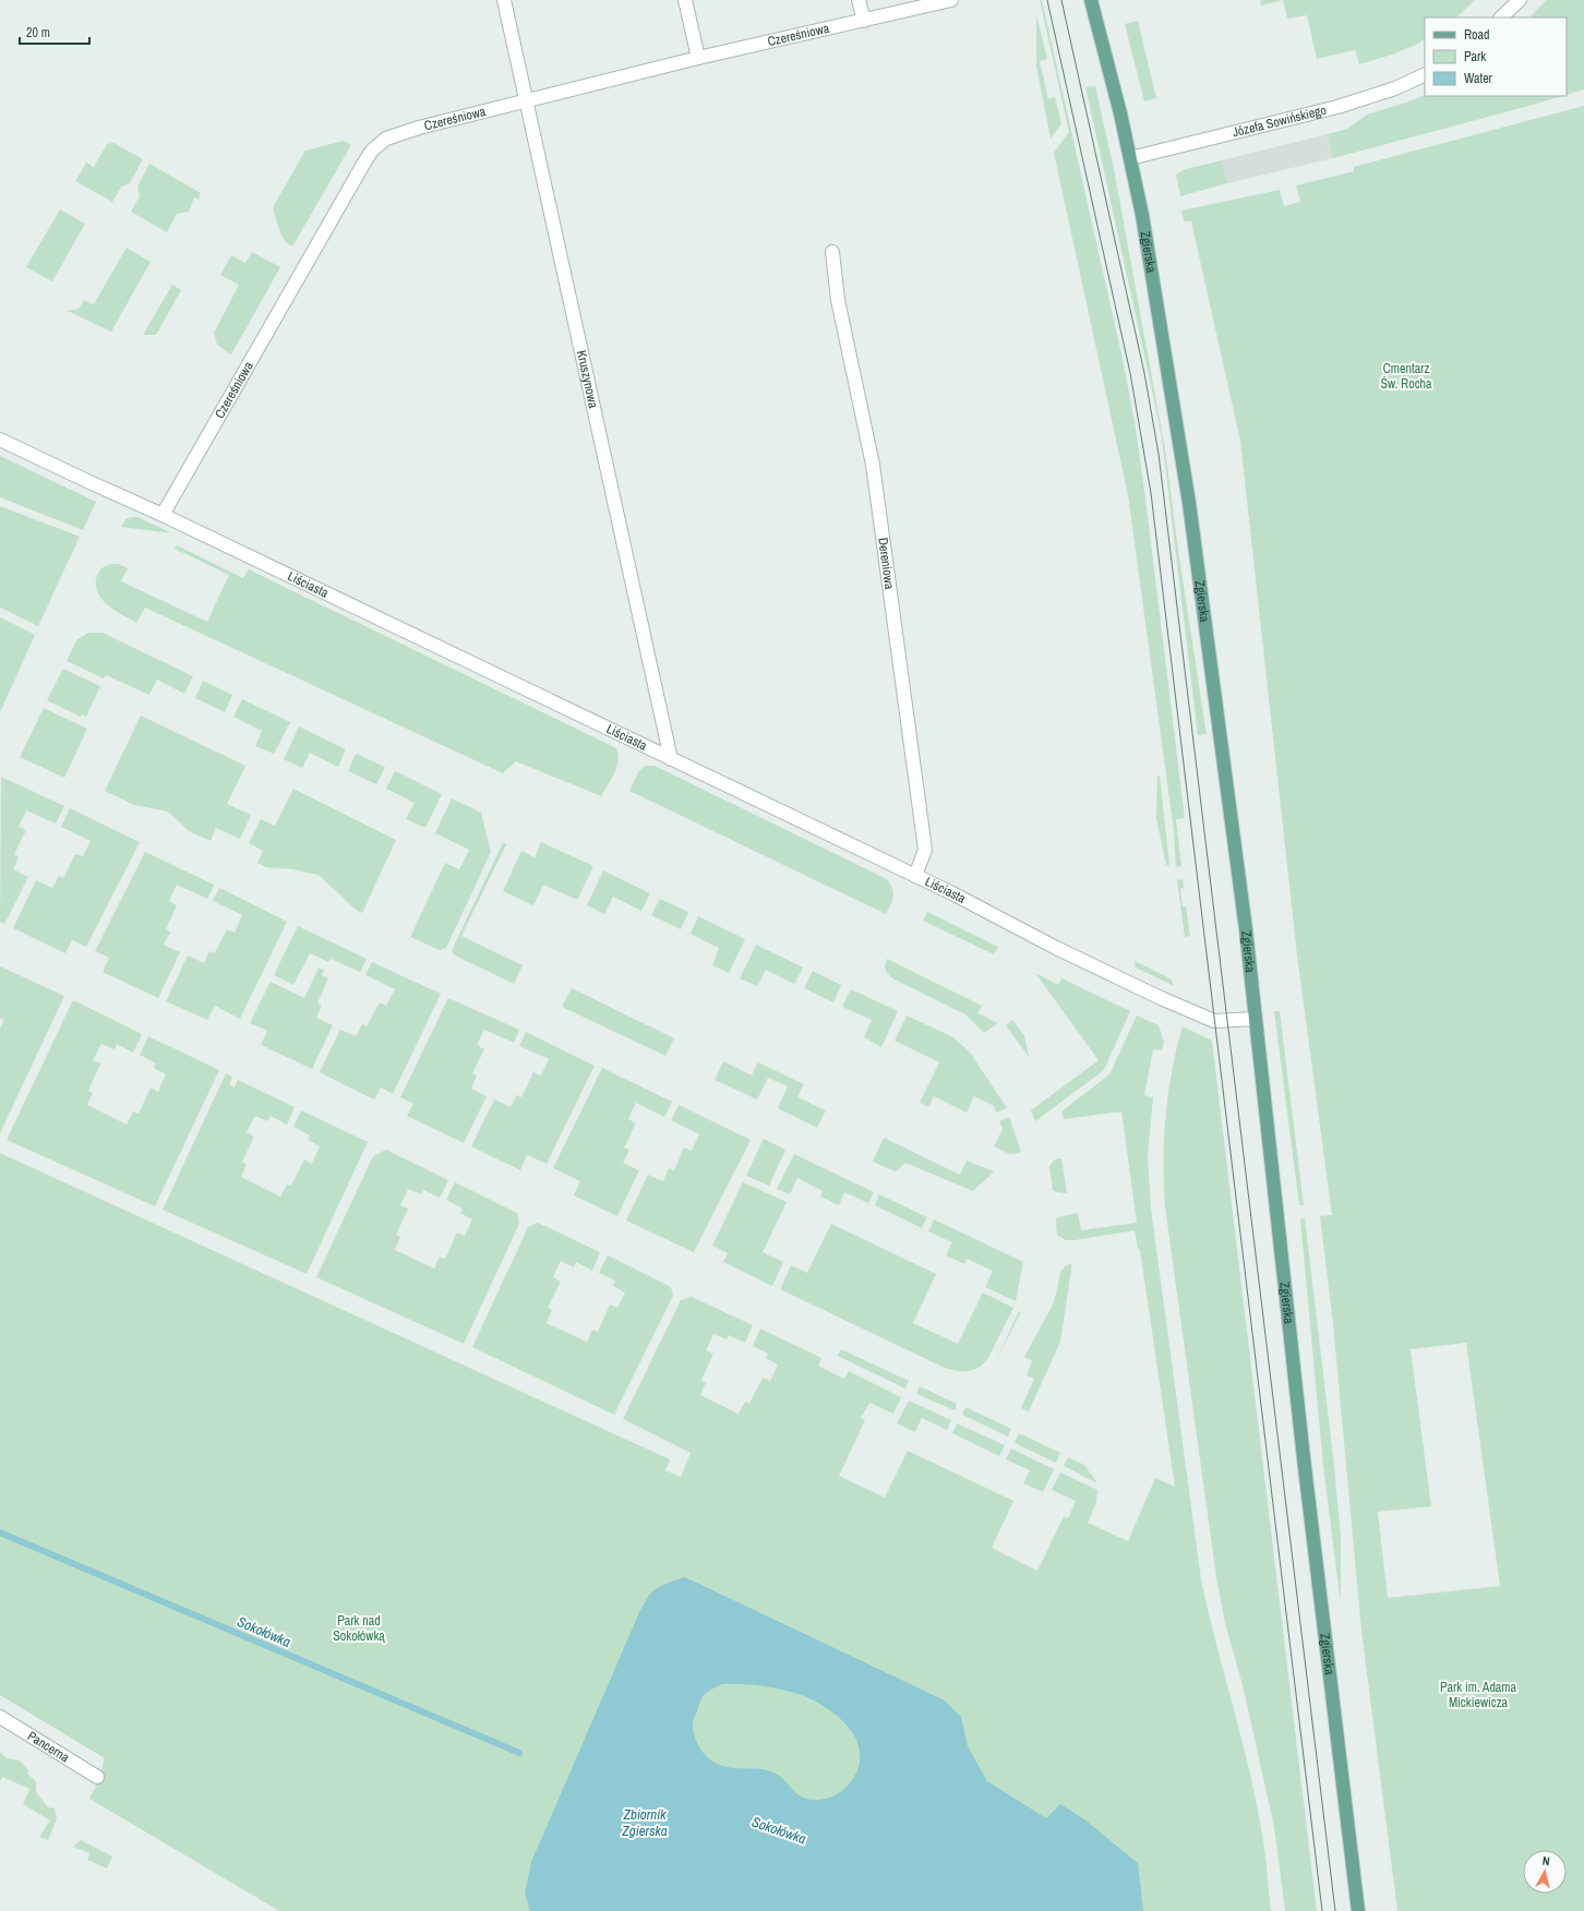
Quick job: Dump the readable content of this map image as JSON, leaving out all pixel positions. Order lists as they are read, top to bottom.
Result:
{
  "streets": {
    "main road": ["Zgierska"],
    "street": [
      "Czereśniowa",
      "Józefa Sowińskiego",
      "Kruszynowa",
      "Dereniowa",
      "Liściasta",
      "Pancerna"
    ]
  },
  "crossings": [
    ["Czereśniowa", "Kruszynowa"],
    ["Czereśniowa", "Liściasta"],
    ["Józefa Sowińskiego", "Zgierska"],
    ["Zgierska", "Liściasta"],
    ["Kruszynowa", "Liściasta"],
    ["Dereniowa", "Liściasta"]
  ],
  "water": ["Sokołówka", "Zbiornik Zgierska"],
  "parks": ["Cmentarz Św. Rocha", "Park nad Sokołówką", "Park im. Adama Mickiewicza"],
  "legend": ["Road", "Park", "Water"],
  "scale_bar": "20 m",
  "north": "top"
}
